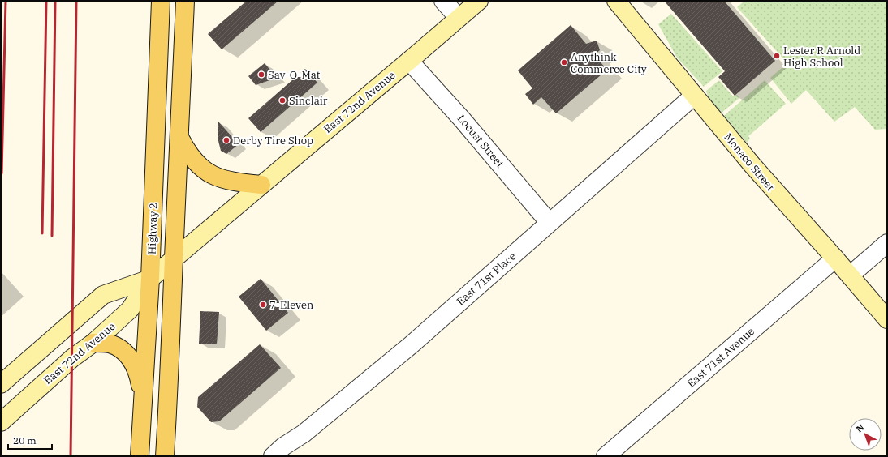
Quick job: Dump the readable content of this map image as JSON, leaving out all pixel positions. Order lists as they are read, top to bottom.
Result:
{
  "streets": {
    "main road": ["East 72nd Avenue", "Monaco Street", "Highway 2"],
    "street": ["Locust Street", "East 71st Place", "East 71st Avenue"]
  },
  "crossings": [
    ["East 72nd Avenue", "Locust Street"],
    ["East 72nd Avenue", "Highway 2"],
    ["Locust Street", "East 71st Place"],
    ["Monaco Street", "East 71st Place"],
    ["Monaco Street", "East 71st Avenue"]
  ],
  "places": [
    "Lester R Arnold High School",
    "Anythink Commerce City",
    "Sav-O-Mat",
    "Sinclair",
    "Derby Tire Shop",
    "7-Eleven"
  ],
  "scale_bar": "20 m",
  "north": "top left"
}
